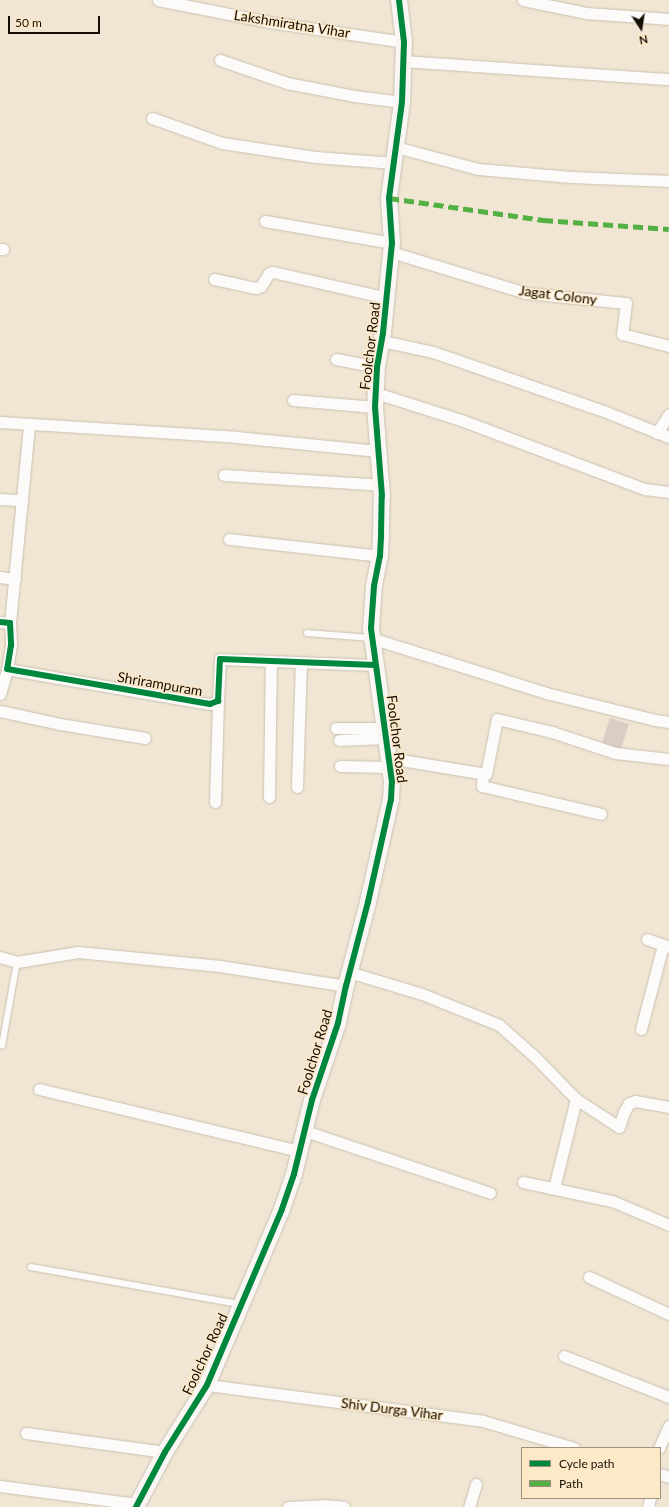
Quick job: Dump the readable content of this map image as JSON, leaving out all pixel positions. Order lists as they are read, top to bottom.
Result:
{
  "streets": {
    "street": [
      "Lakshmiratna Vihar",
      "Jagat Colony",
      "Foolchor Road",
      "Shrirampuram",
      "Shiv Durga Vihar"
    ]
  },
  "crossings": [
    ["Lakshmiratna Vihar", "Foolchor Road"],
    ["Jagat Colony", "Foolchor Road"],
    ["Foolchor Road", "Shrirampuram"],
    ["Foolchor Road", "Shiv Durga Vihar"]
  ],
  "legend": ["Cycle path", "Path"],
  "scale_bar": "50 m",
  "north": "bottom"
}
